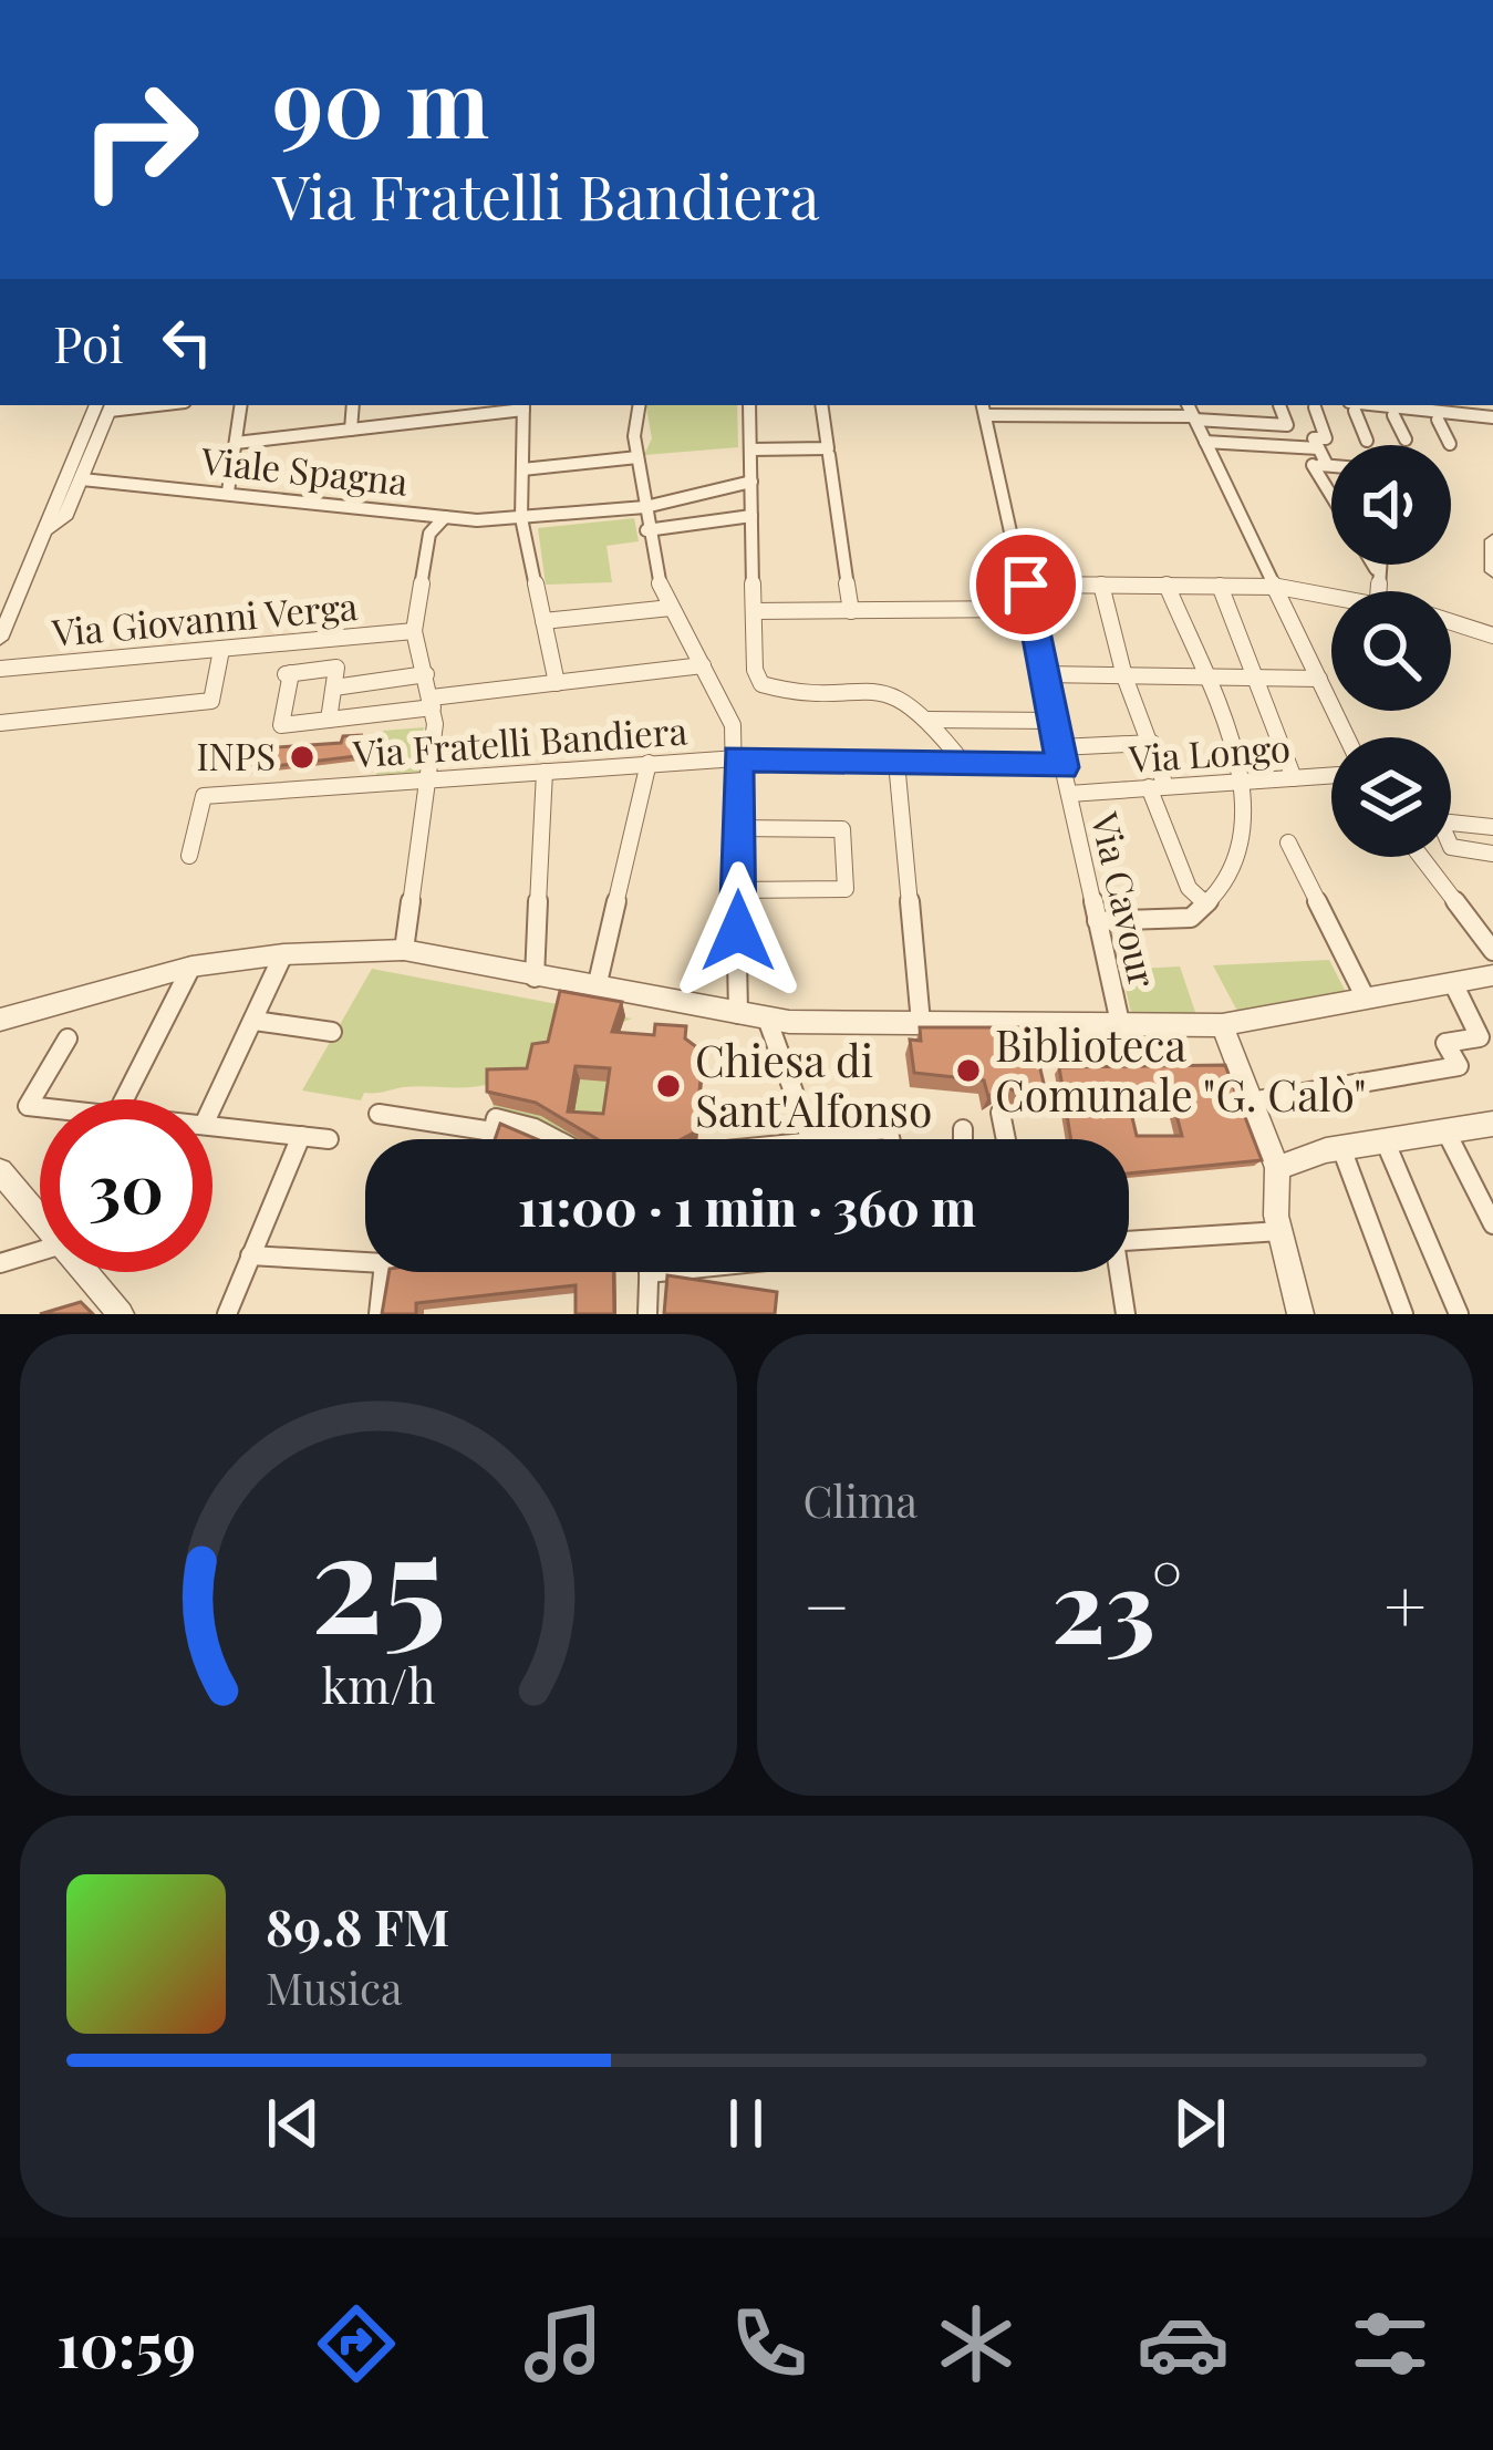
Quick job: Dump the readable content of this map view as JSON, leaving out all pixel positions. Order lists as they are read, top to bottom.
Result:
{
  "streets": {
    "street": [
      "Viale Spagna",
      "Via Giovanni Verga",
      "Via Fratelli Bandiera",
      "Via Longo",
      "Via Cavour"
    ]
  },
  "crossings": [
    ["Via Fratelli Bandiera", "Via Cavour"],
    ["Via Longo", "Via Cavour"]
  ],
  "places": ["INPS", "Biblioteca Comunale \"G. Calò\"", "Chiesa di Sant'Alfonso"],
  "page": {
    "turn": ["90 m", "Via Fratelli Bandiera"],
    "then": "Poi",
    "limit": "30",
    "trip": "11:00 · 1 min · 360 m",
    "tile": "Clima",
    "heat": ["−", "23°", "+"],
    "song": ["89.8 FM", "Musica"],
    "tabs": "10:59",
    "gauge": ["25", "km/h"]
  }
}
